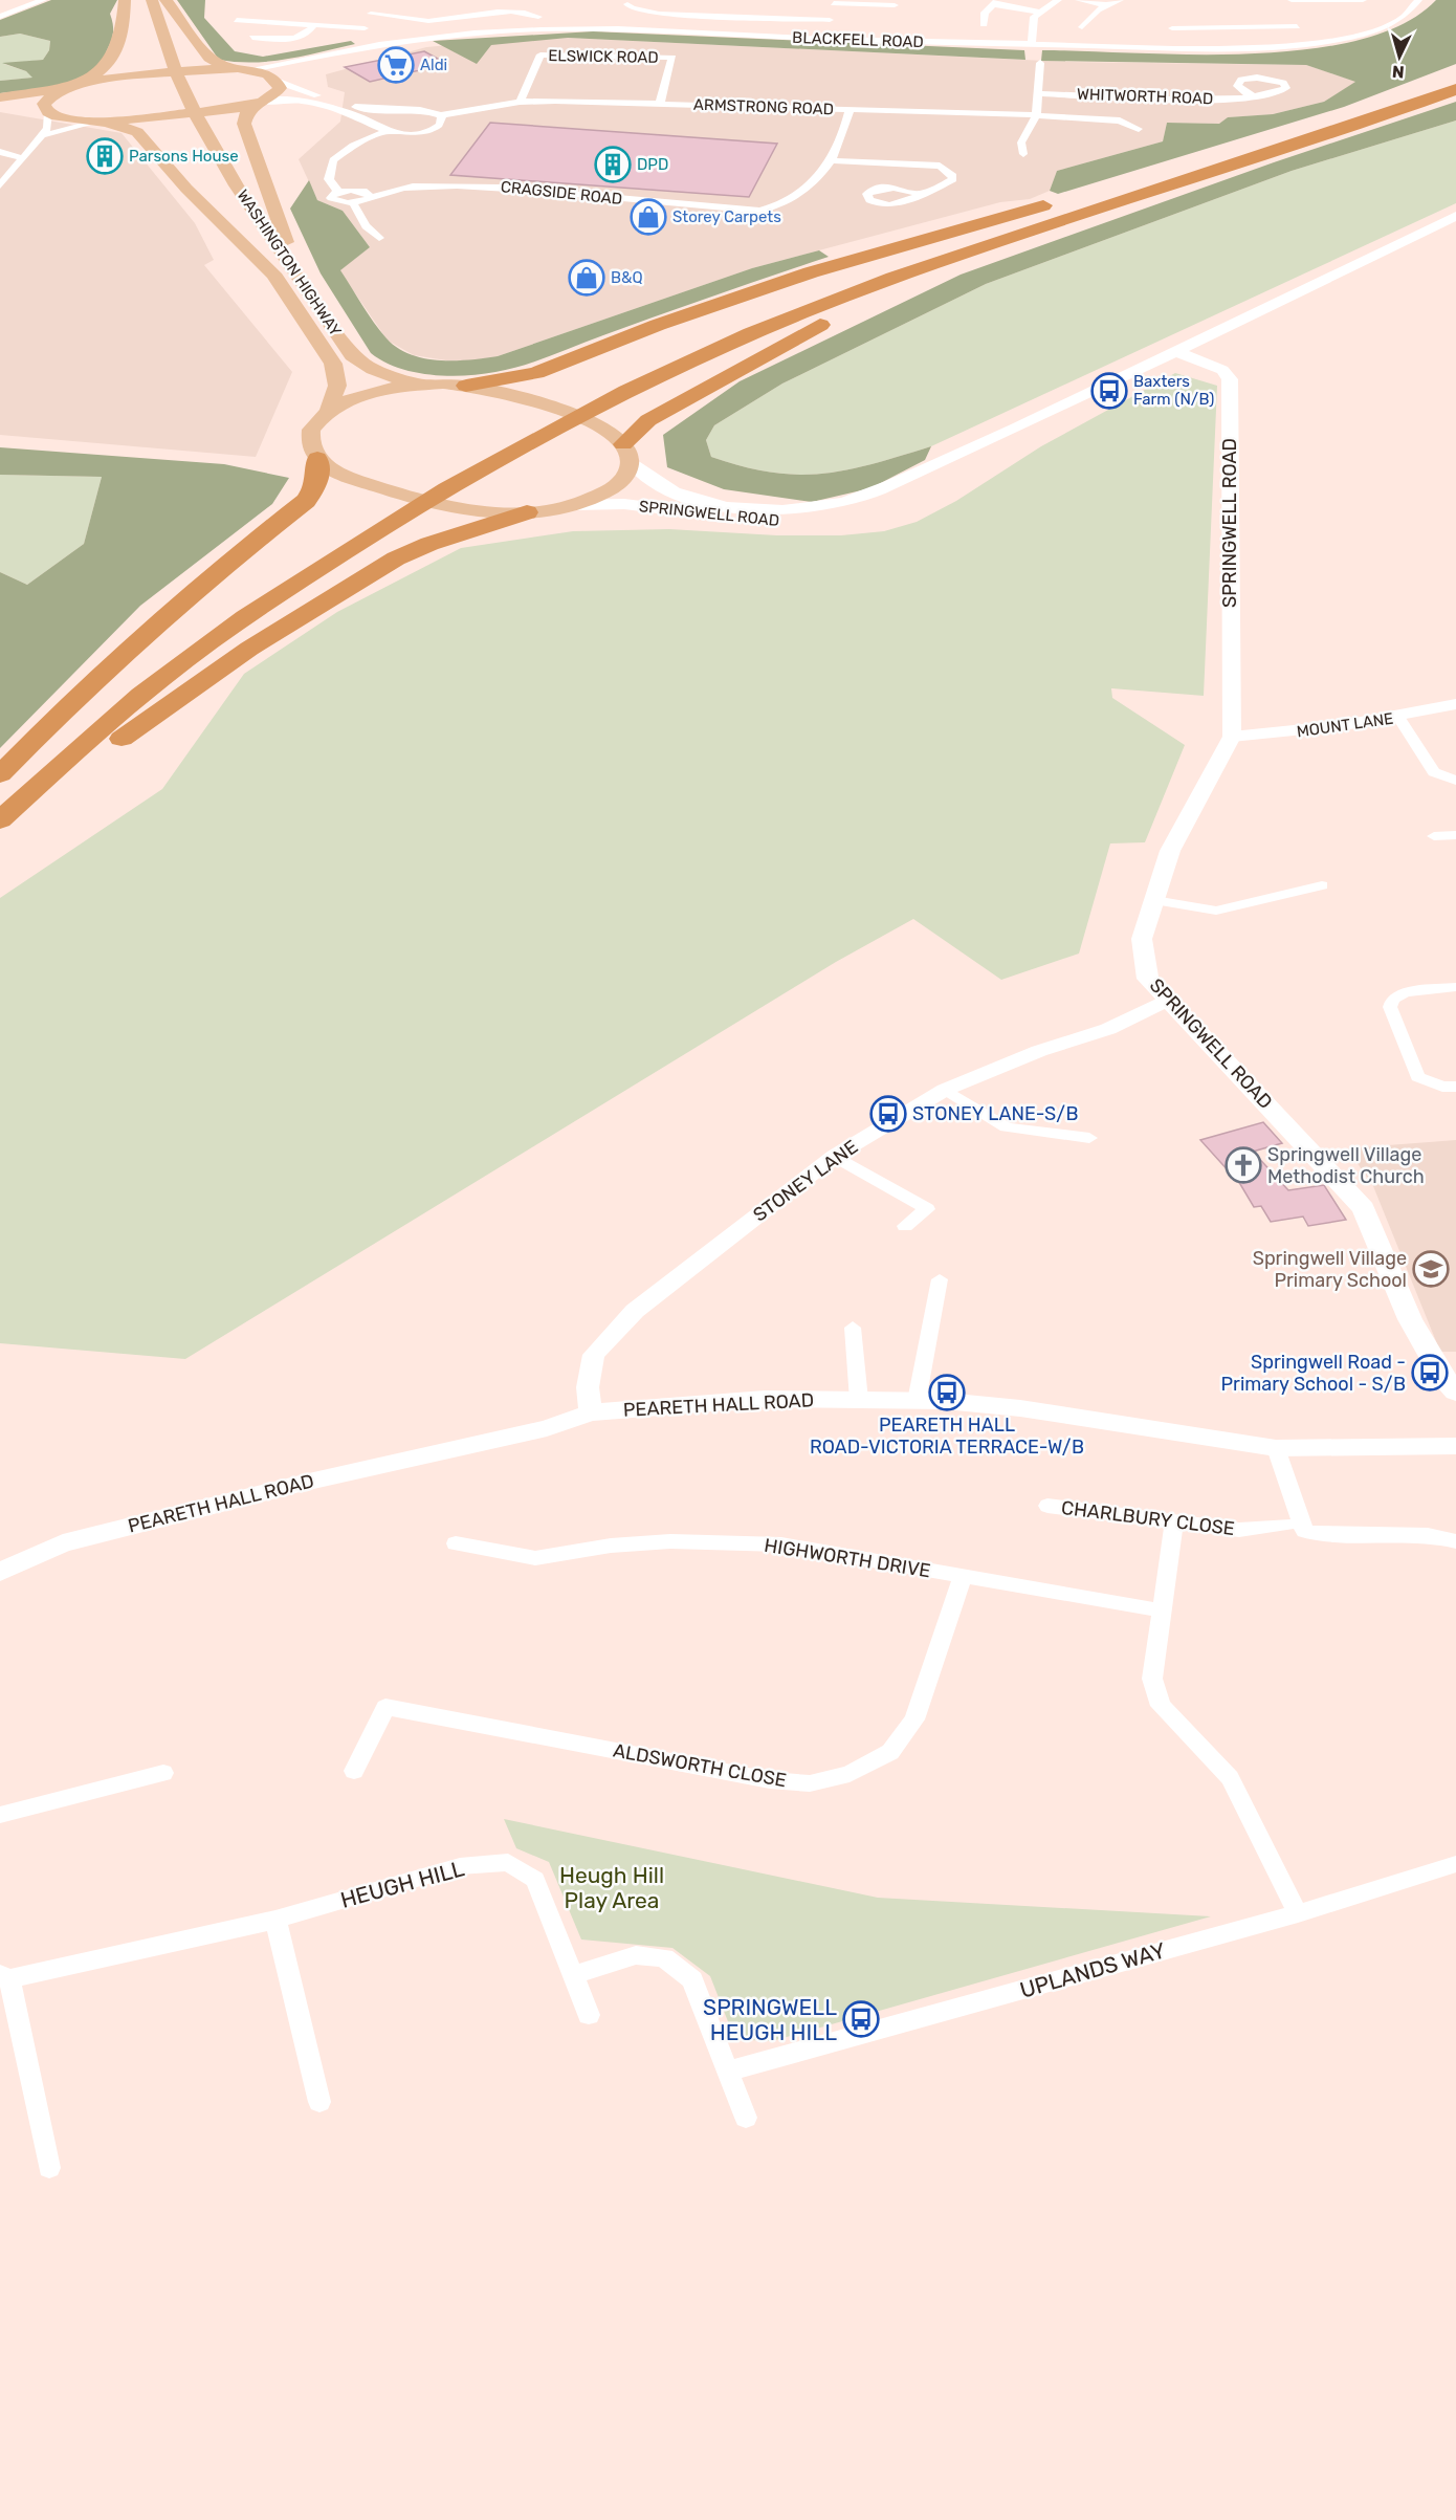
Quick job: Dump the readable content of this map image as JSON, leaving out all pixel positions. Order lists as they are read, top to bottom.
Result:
{
  "streets": {
    "main road": ["WASHINGTON HIGHWAY", "SPRINGWELL ROAD"],
    "street": [
      "BLACKFELL ROAD",
      "ELSWICK ROAD",
      "WHITWORTH ROAD",
      "ARMSTRONG ROAD",
      "CRAGSIDE ROAD",
      "MOUNT LANE",
      "STONEY LANE",
      "PEARETH HALL ROAD",
      "CHARLBURY CLOSE",
      "HIGHWORTH DRIVE",
      "ALDSWORTH CLOSE",
      "HEUGH HILL",
      "UPLANDS WAY"
    ]
  },
  "crossings": [
    ["ELSWICK ROAD", "ARMSTRONG ROAD"],
    ["ARMSTRONG ROAD", "CRAGSIDE ROAD"],
    ["SPRINGWELL ROAD", "MOUNT LANE"],
    ["SPRINGWELL ROAD", "STONEY LANE"],
    ["STONEY LANE", "PEARETH HALL ROAD"],
    ["HIGHWORTH DRIVE", "ALDSWORTH CLOSE"]
  ],
  "parks": ["Heugh Hill Play Area"],
  "places": {
    "supermarket": ["Aldi"],
    "building": ["Parsons House", "DPD"],
    "shop": ["Storey Carpets", "B&Q"],
    "bus stop": [
      "Baxters Farm (N/B)",
      "STONEY LANE-S/B",
      "Springwell Road - Primary School - S/B",
      "PEARETH HALL ROAD-VICTORIA TERRACE-W/B",
      "SPRINGWELL HEUGH HILL"
    ],
    "church": ["Springwell Village Methodist Church"],
    "school or university": ["Springwell Village Primary School"]
  },
  "north": "bottom"
}
